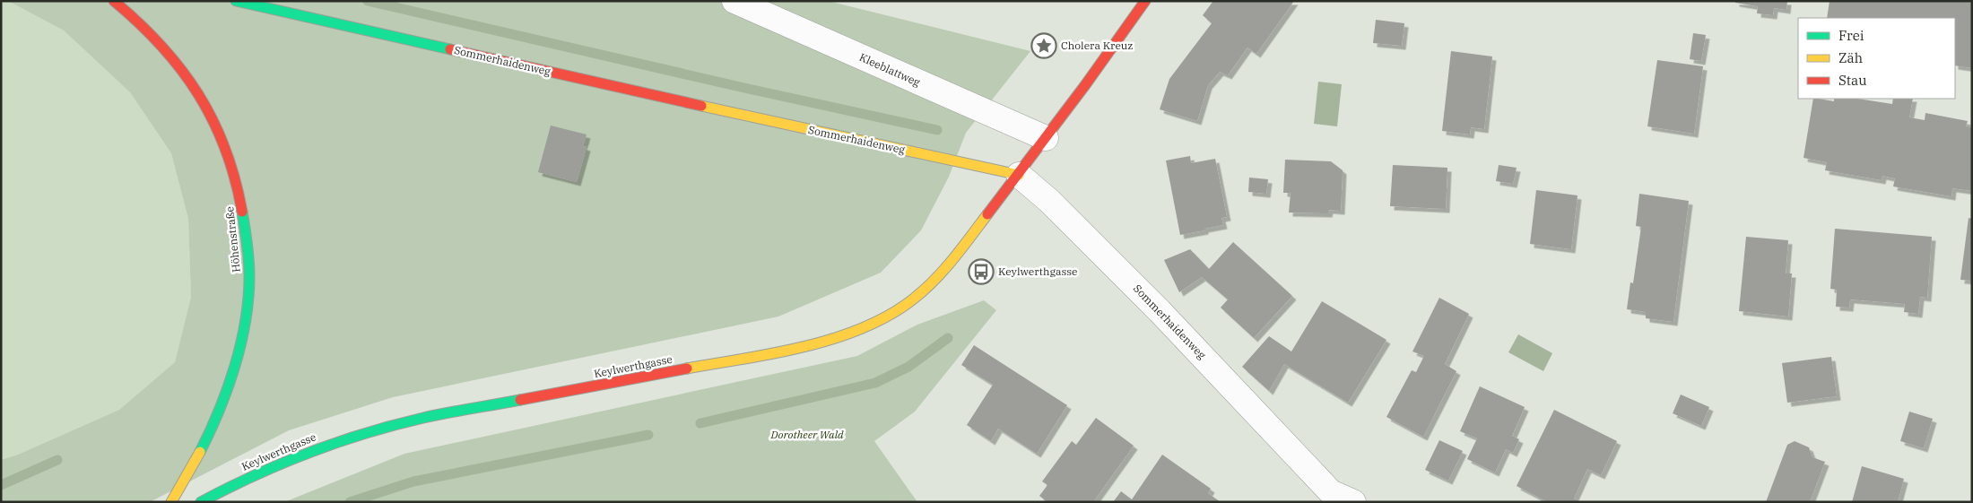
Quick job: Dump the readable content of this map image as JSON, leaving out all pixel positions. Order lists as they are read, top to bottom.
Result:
{
  "streets": {
    "street": [
      "Sommerhaidenweg",
      "Kleeblattweg",
      "Höhenstraße",
      "Keylwerthgasse"
    ]
  },
  "crossings": [
    ["Sommerhaidenweg", "Keylwerthgasse"],
    ["Kleeblattweg", "Keylwerthgasse"]
  ],
  "parks": ["Dorotheer Wald"],
  "places": {
    "place": ["Cholera Kreuz"],
    "bus stop": ["Keylwerthgasse"]
  },
  "legend": ["Frei", "Zäh", "Stau"]
}
